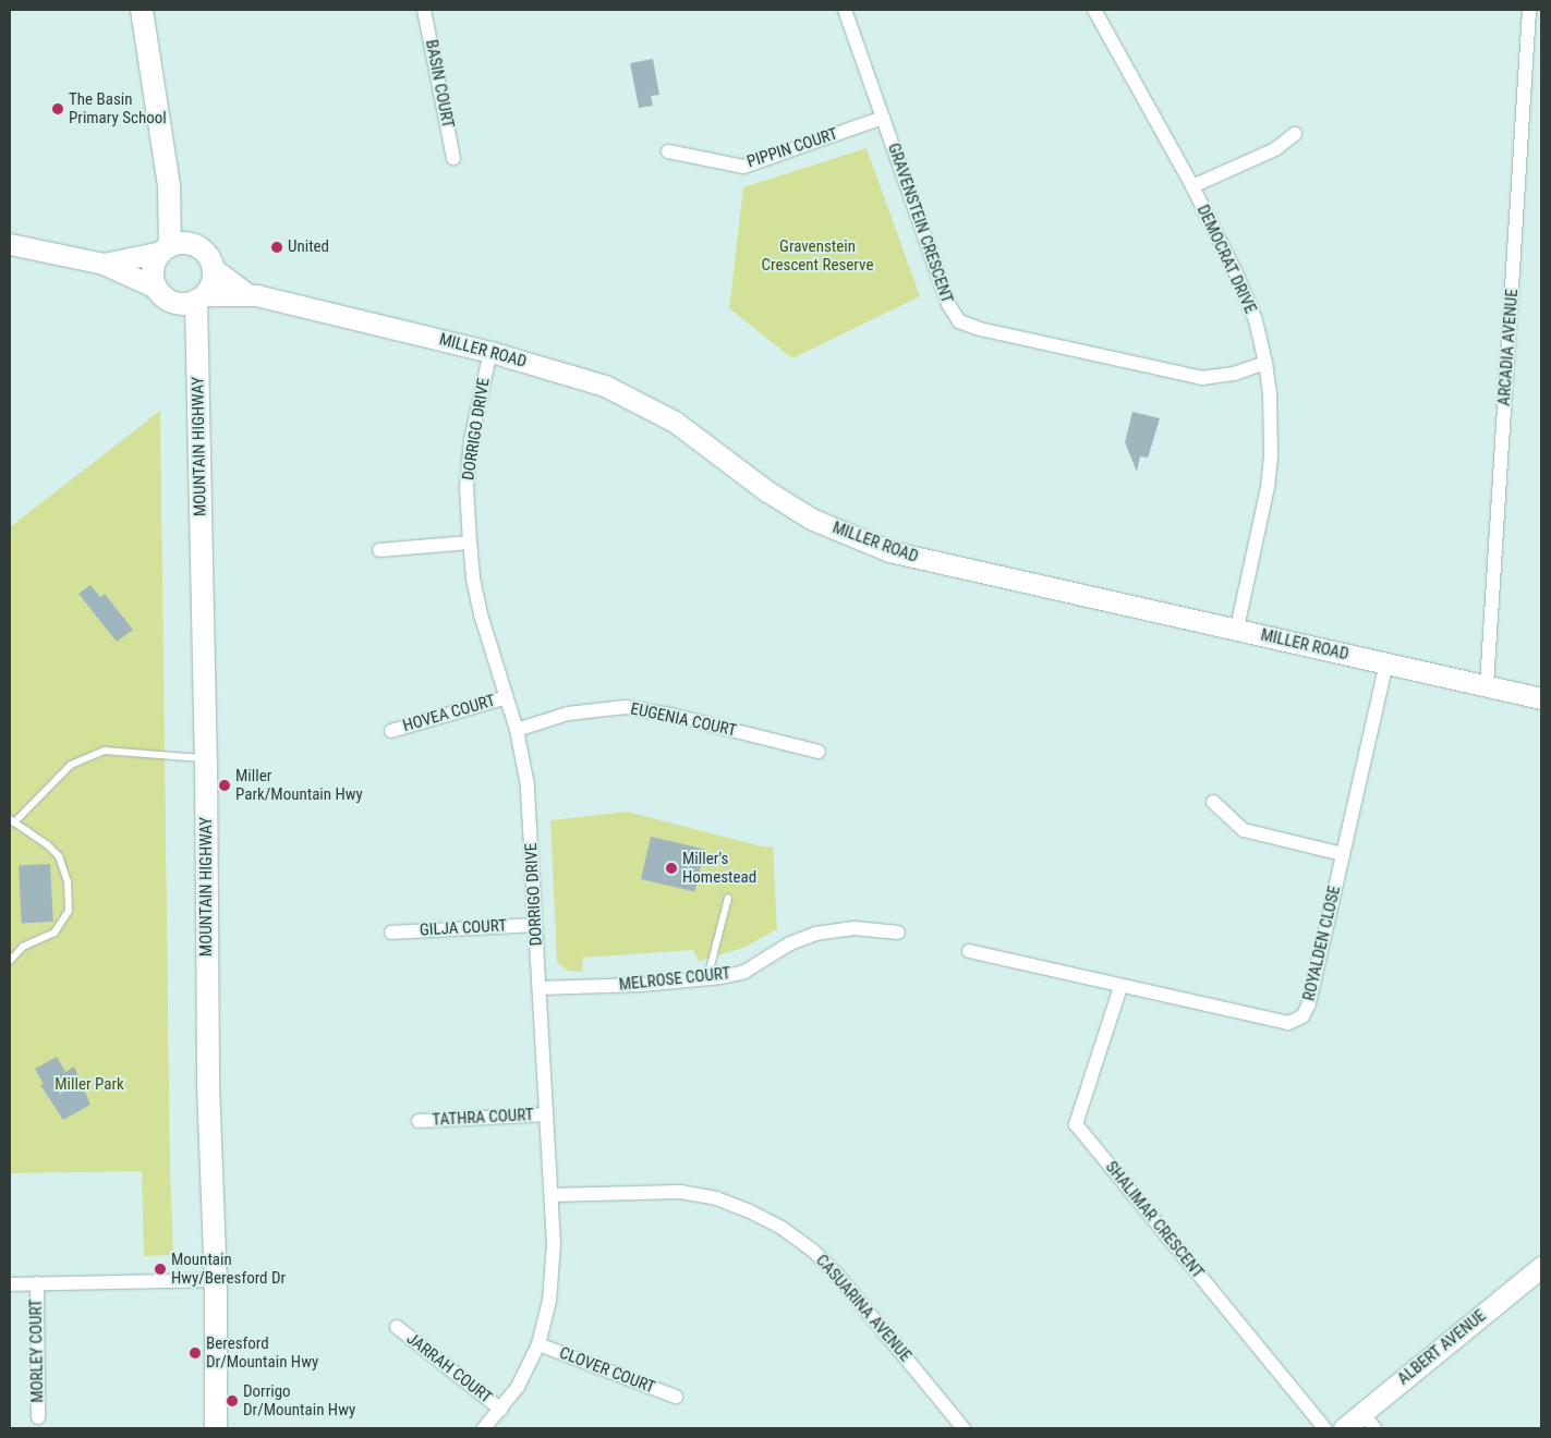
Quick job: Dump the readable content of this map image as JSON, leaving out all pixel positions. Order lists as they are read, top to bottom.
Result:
{
  "streets": {
    "main road": ["MILLER ROAD", "MOUNTAIN HIGHWAY", "ALBERT AVENUE"],
    "street": [
      "BASIN COURT",
      "PIPPIN COURT",
      "GRAVENSTEIN CRESCENT",
      "DEMOCRAT DRIVE",
      "ARCADIA AVENUE",
      "DORRIGO DRIVE",
      "HOVEA COURT",
      "EUGENIA COURT",
      "GILJA COURT",
      "ROYALDEN CLOSE",
      "MELROSE COURT",
      "TATHRA COURT",
      "SHALIMAR CRESCENT",
      "CASUARINA AVENUE",
      "MORLEY COURT",
      "JARRAH COURT",
      "CLOVER COURT"
    ]
  },
  "crossings": [
    ["PIPPIN COURT", "GRAVENSTEIN CRESCENT"],
    ["GRAVENSTEIN CRESCENT", "DEMOCRAT DRIVE"],
    ["DEMOCRAT DRIVE", "MILLER ROAD"],
    ["ARCADIA AVENUE", "MILLER ROAD"],
    ["MILLER ROAD", "DORRIGO DRIVE"],
    ["MILLER ROAD", "MOUNTAIN HIGHWAY"],
    ["MILLER ROAD", "ROYALDEN CLOSE"],
    ["DORRIGO DRIVE", "HOVEA COURT"],
    ["DORRIGO DRIVE", "EUGENIA COURT"],
    ["DORRIGO DRIVE", "GILJA COURT"],
    ["DORRIGO DRIVE", "MELROSE COURT"],
    ["DORRIGO DRIVE", "TATHRA COURT"],
    ["DORRIGO DRIVE", "CASUARINA AVENUE"],
    ["DORRIGO DRIVE", "JARRAH COURT"],
    ["DORRIGO DRIVE", "CLOVER COURT"],
    ["ROYALDEN CLOSE", "SHALIMAR CRESCENT"]
  ],
  "parks": ["Gravenstein Crescent Reserve", "Miller Park"],
  "places": [
    "The Basin Primary School",
    "United",
    "Miller Park/Mountain Hwy",
    "Miller's Homestead",
    "Mountain Hwy/Beresford Dr",
    "Beresford Dr/Mountain Hwy",
    "Dorrigo Dr/Mountain Hwy"
  ]
}
